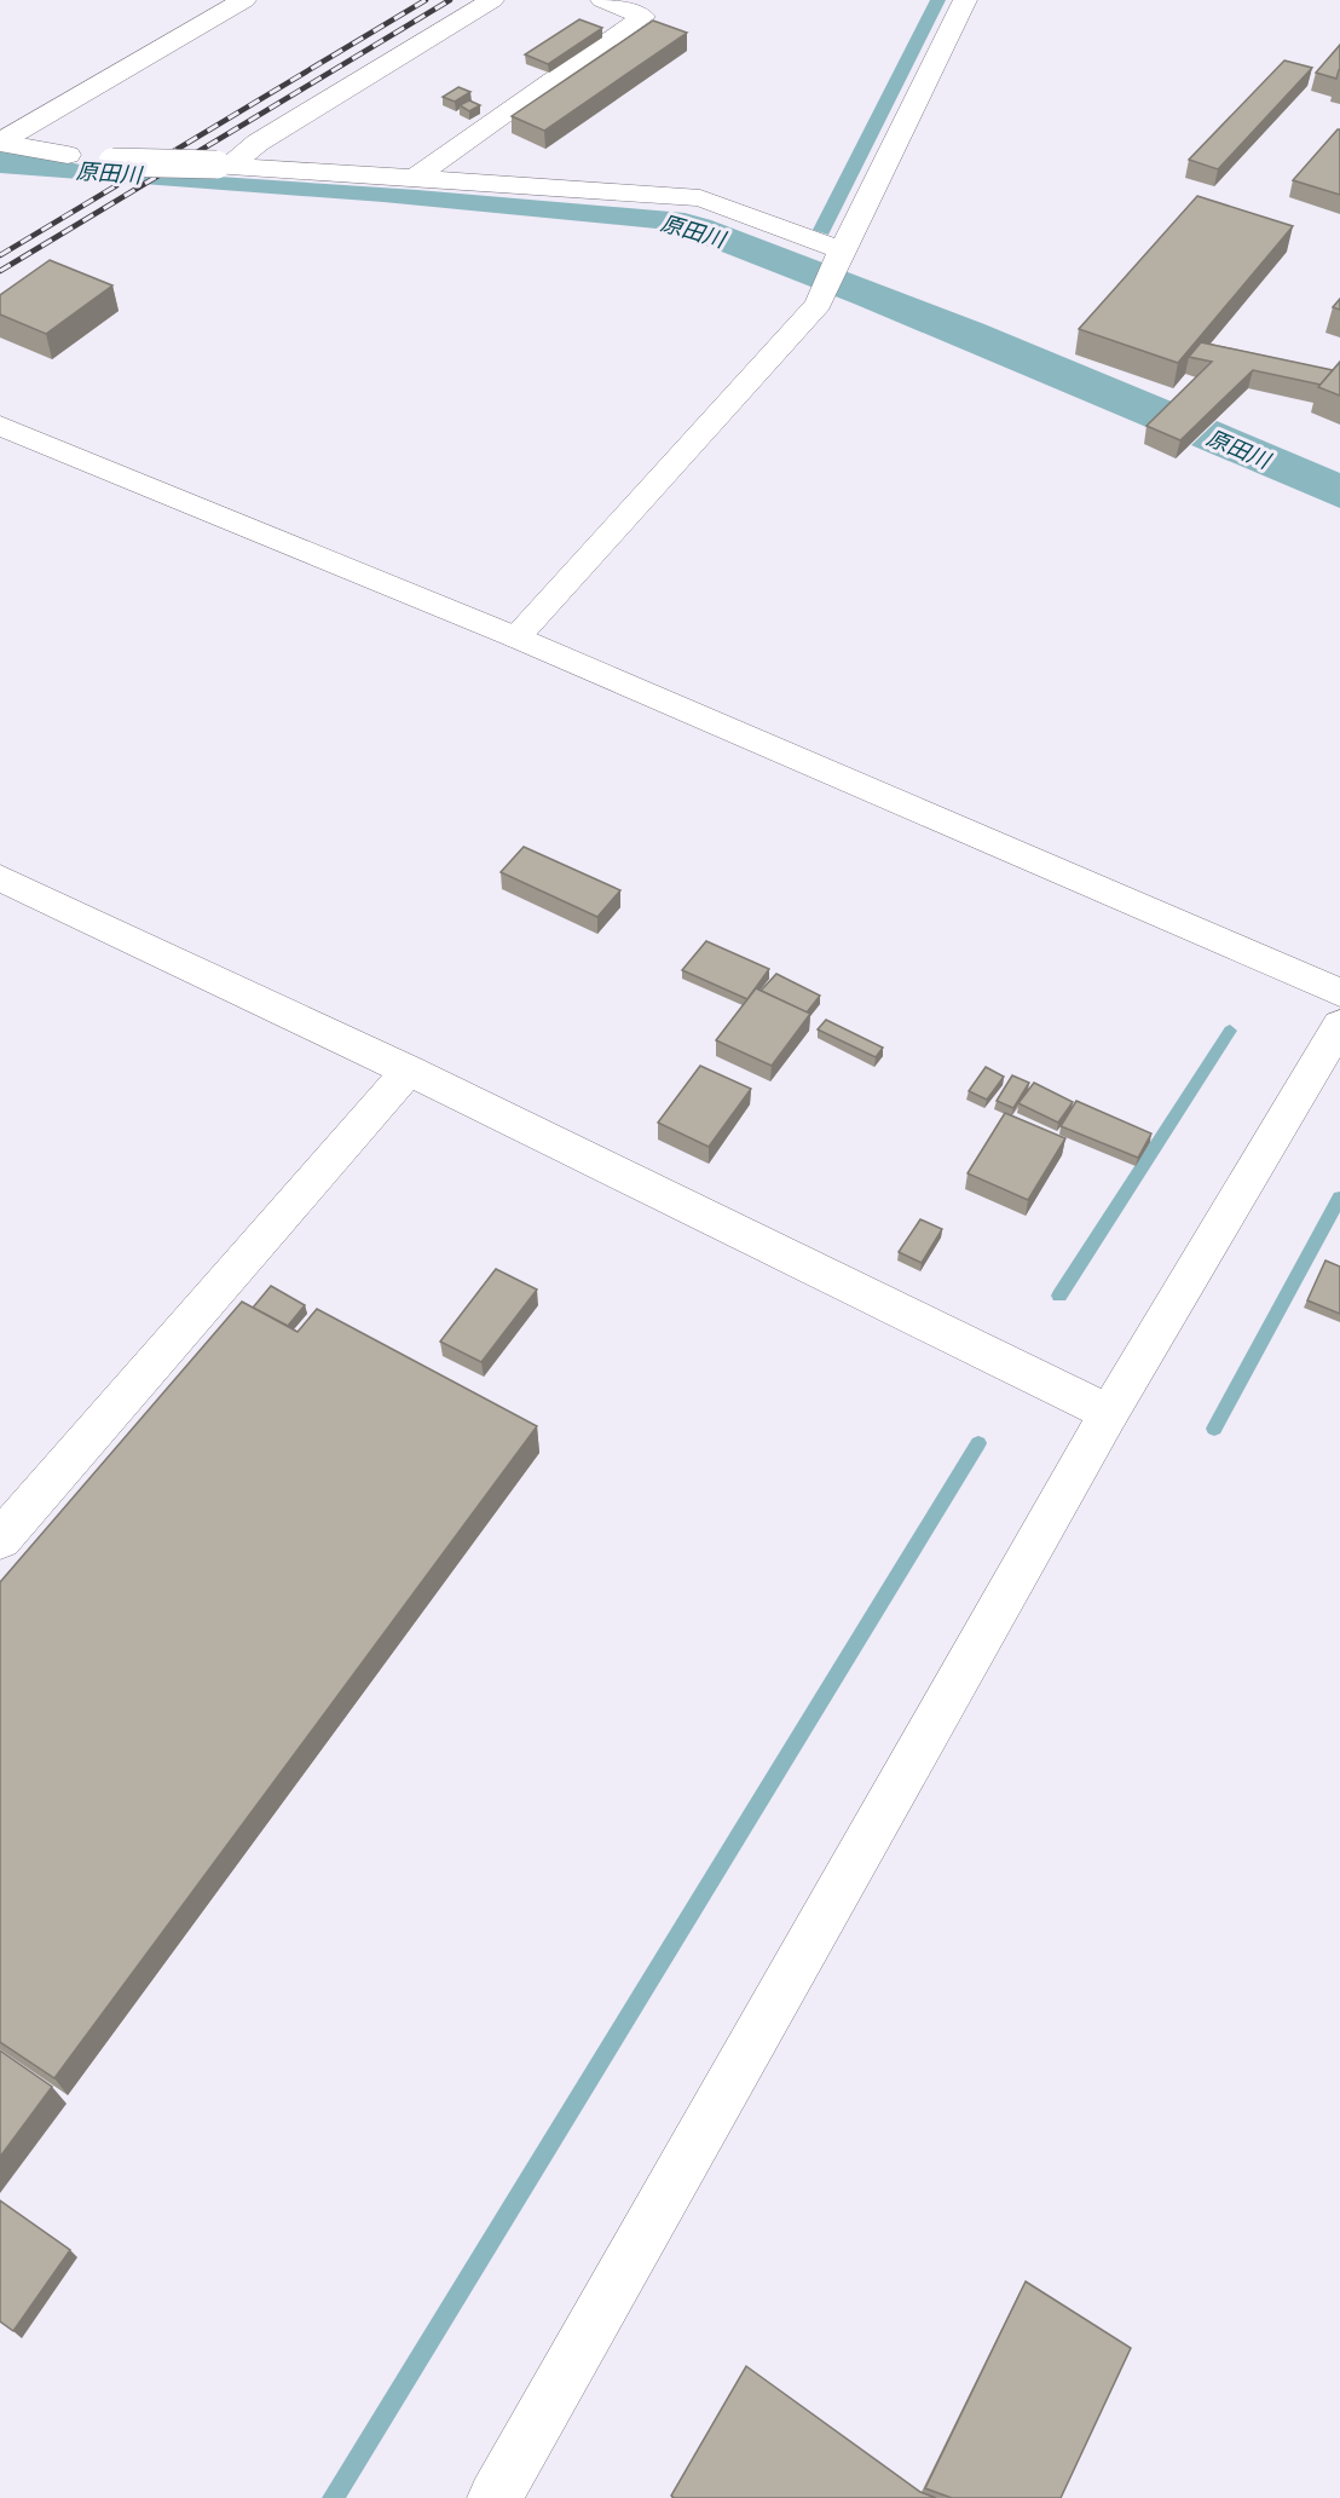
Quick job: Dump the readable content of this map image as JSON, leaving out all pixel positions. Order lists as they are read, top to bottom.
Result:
{
  "water": ["原田川"]
}
